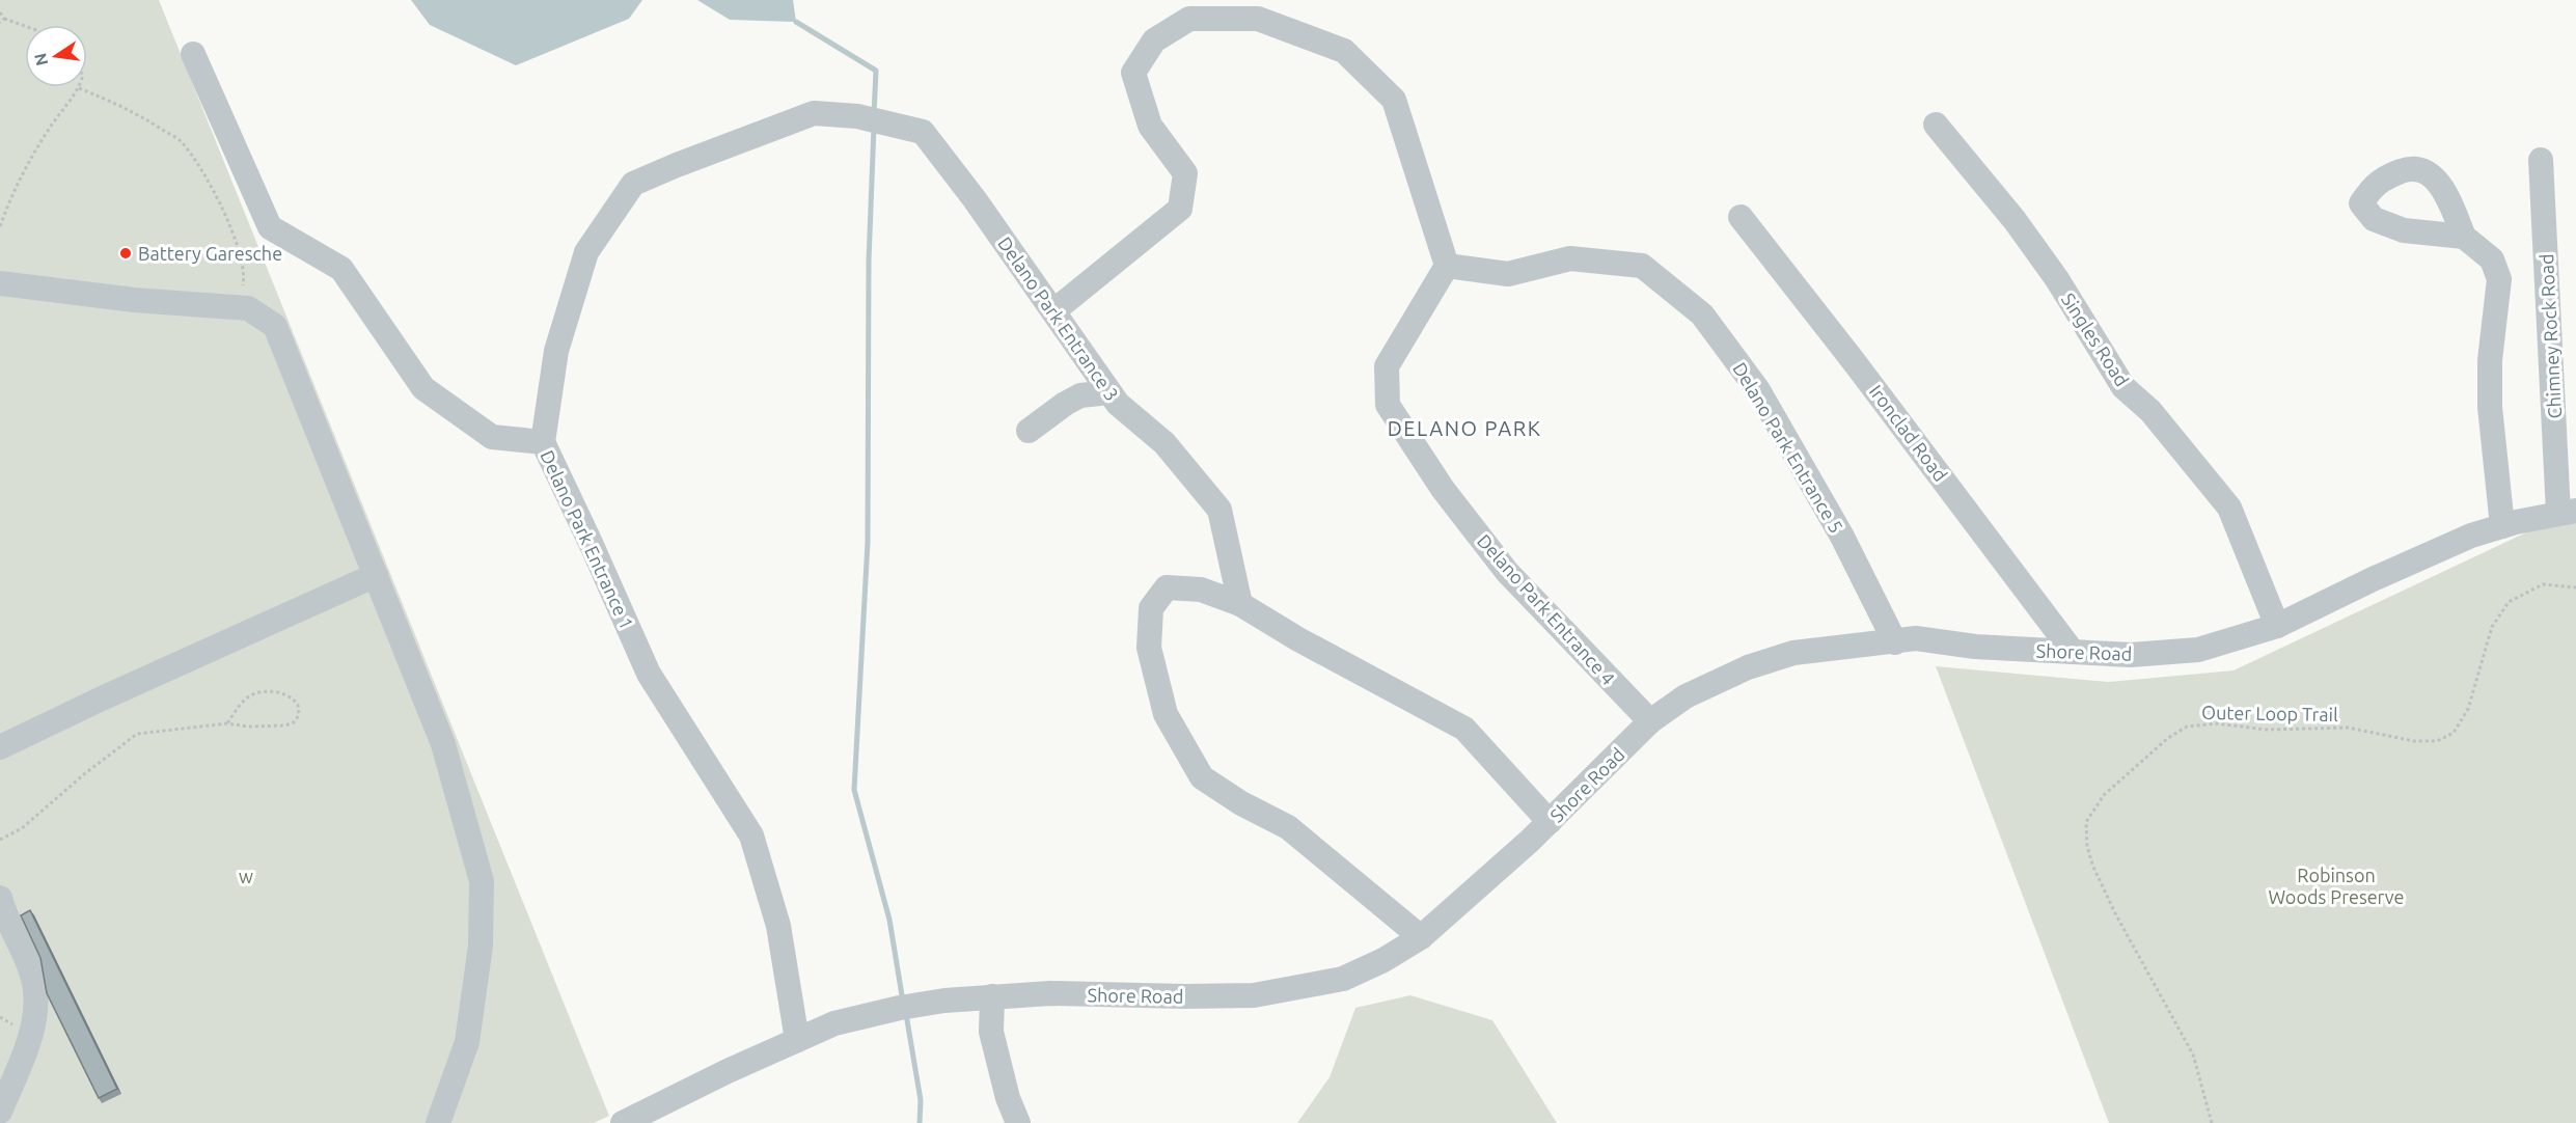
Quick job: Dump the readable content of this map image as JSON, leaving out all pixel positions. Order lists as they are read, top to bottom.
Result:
{
  "streets": {
    "street": [
      "Delano Park Entrance 3",
      "Chimney Rock Road",
      "Singles Road",
      "Ironclad Road",
      "Delano Park Entrance 5",
      "Delano Park Entrance 1",
      "Delano Park Entrance 4",
      "Shore Road"
    ],
    "path": ["Outer Loop Trail"]
  },
  "crossings": [
    ["Delano Park Entrance 3", "Delano Park Entrance 1"],
    ["Chimney Rock Road", "Shore Road"],
    ["Singles Road", "Shore Road"],
    ["Ironclad Road", "Shore Road"],
    ["Delano Park Entrance 5", "Delano Park Entrance 4"],
    ["Delano Park Entrance 5", "Shore Road"],
    ["Delano Park Entrance 1", "Shore Road"],
    ["Delano Park Entrance 4", "Shore Road"]
  ],
  "districts": ["DELANO PARK"],
  "parks": ["Robinson Woods Preserve", "w"],
  "places": ["Battery Garesche"],
  "north": "left"
}
